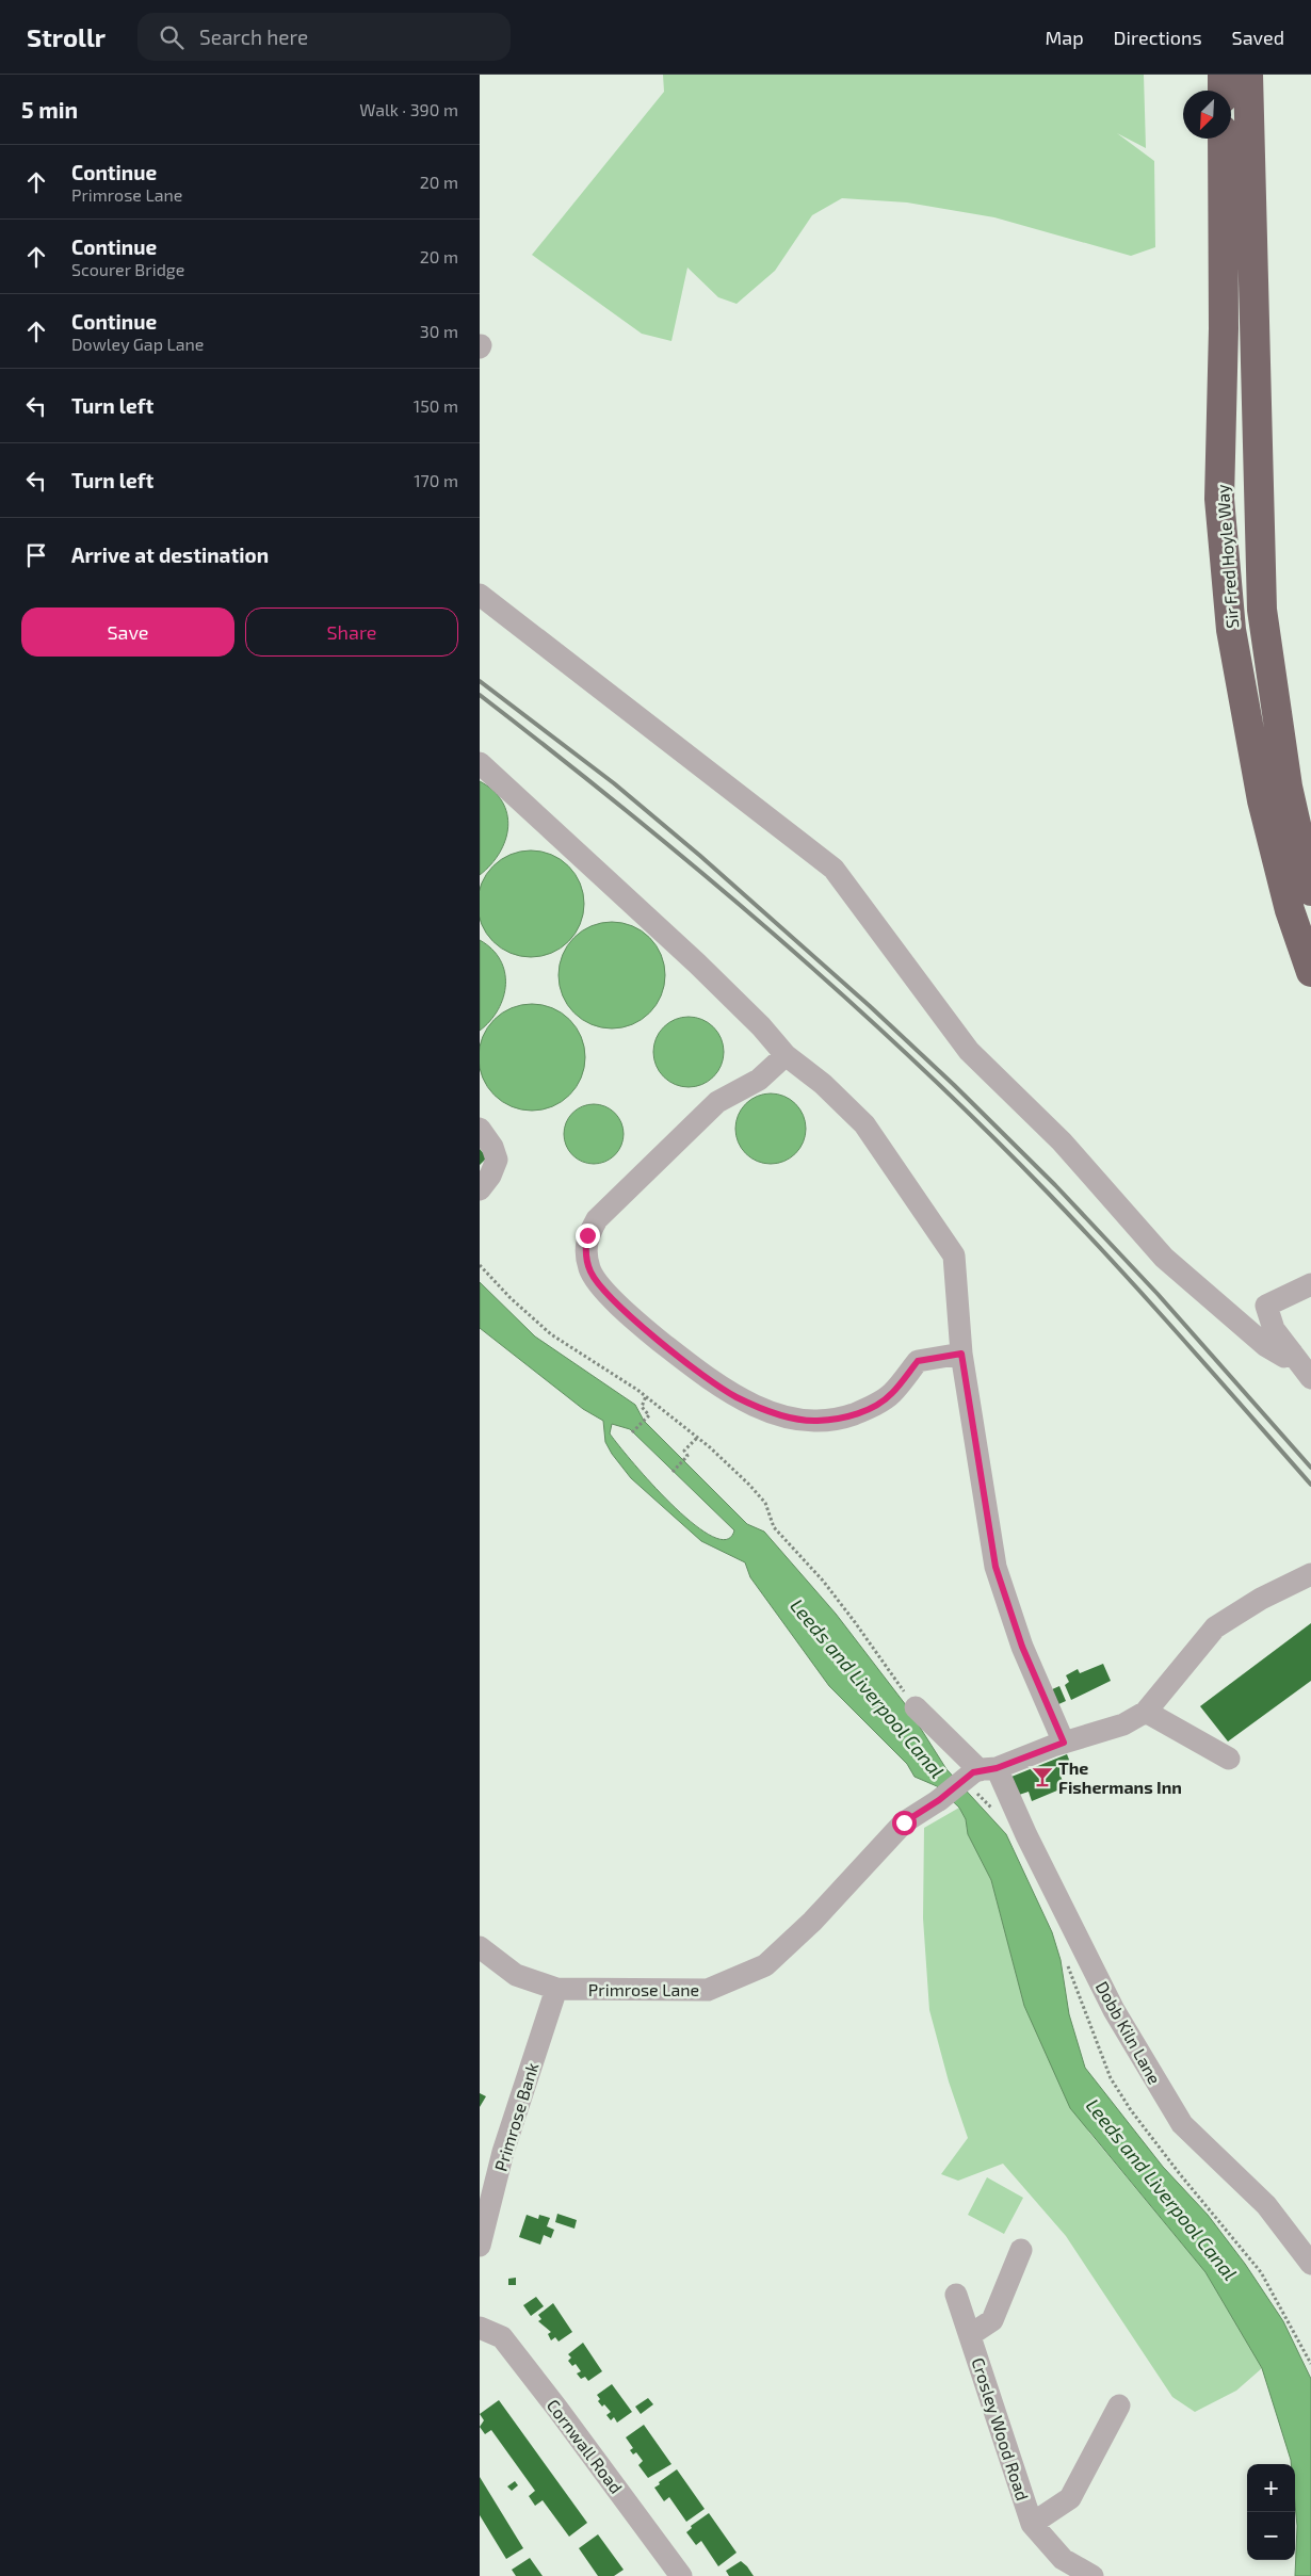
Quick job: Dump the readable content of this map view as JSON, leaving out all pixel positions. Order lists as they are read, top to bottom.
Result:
{
  "streets": {
    "highway": ["Sir Fred Hoyle Way"],
    "street": [
      "Primrose Lane",
      "Dobb Kiln Lane",
      "Primrose Bank",
      "Crosley Wood Road",
      "Cornwall Road"
    ]
  },
  "crossings": [
    ["Primrose Lane", "Dobb Kiln Lane"],
    ["Primrose Lane", "Primrose Bank"]
  ],
  "water": ["Leeds and Liverpool Canal"],
  "places": {
    "bar": ["The Fishermans Inn"]
  },
  "north": "bottom left",
  "page": {
    "header": "Strollr",
    "search": "Search here",
    "nav": ["Map", "Directions", "Saved"],
    "heading": ["5 min", "Walk · 390 m"],
    "list": [
      ["Continue", "Primrose Lane", "20 m"],
      ["Continue", "Scourer Bridge", "20 m"],
      ["Continue", "Dowley Gap Lane", "30 m"],
      ["Turn left", "150 m"],
      ["Turn left", "170 m"],
      "Arrive at destination"
    ],
    "buttons": ["Save", "Share"],
    "map_buttons": ["+", "−"]
  }
}
